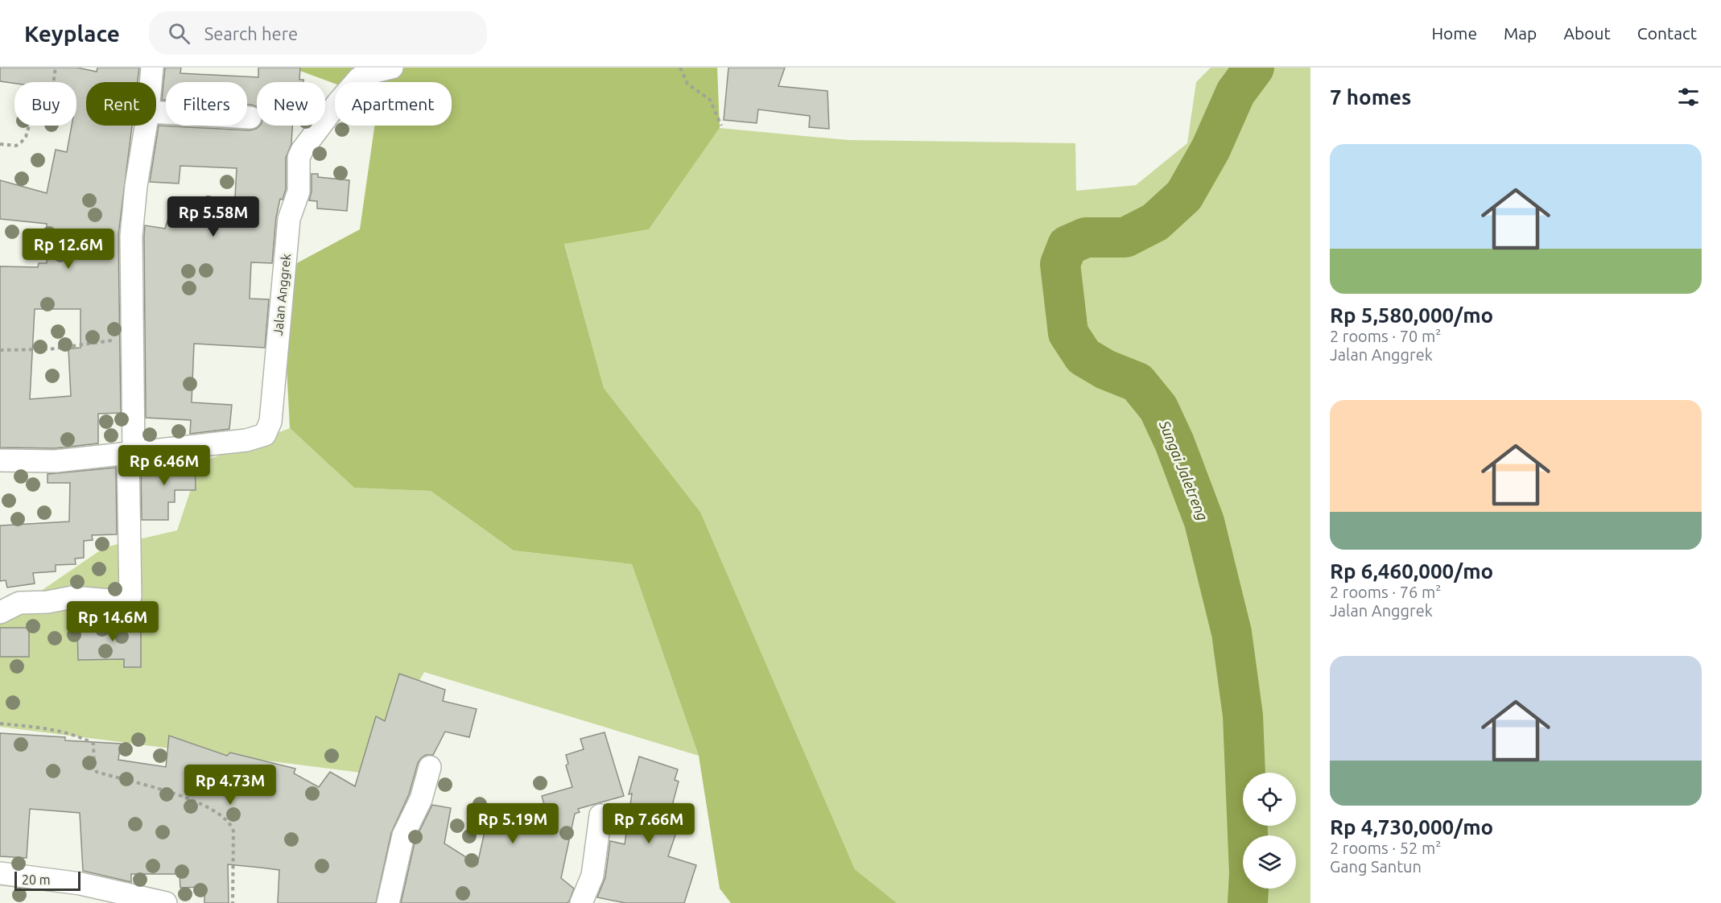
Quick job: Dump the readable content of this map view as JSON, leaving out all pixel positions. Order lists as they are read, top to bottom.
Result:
{
  "streets": {
    "street": ["Jalan Anggrek"]
  },
  "water": ["Sungai Jaletreng"],
  "scale_bar": "20 m",
  "page": {
    "header": "Keyplace",
    "search": "Search here",
    "nav": [
      "Home",
      "Map",
      "About",
      "Contact"
    ],
    "heading": "7 homes",
    "chip": [
      "Buy",
      "Rent",
      "Filters",
      "New",
      "Apartment"
    ],
    "list": [
      {
        "name": "Rp 5,580,000/mo",
        "note": "2 rooms · 70 m² · Jalan Anggrek"
      },
      {
        "name": "Rp 6,460,000/mo",
        "note": "2 rooms · 76 m² · Jalan Anggrek"
      },
      {
        "name": "Rp 4,730,000/mo",
        "note": "2 rooms · 52 m² · Gang Santun"
      }
    ],
    "price": [
      "Rp 5.58M",
      "Rp 12.6M",
      "Rp 6.46M",
      "Rp 14.6M",
      "Rp 4.73M",
      "Rp 5.19M",
      "Rp 7.66M"
    ],
    "scale": "20 m"
  }
}
